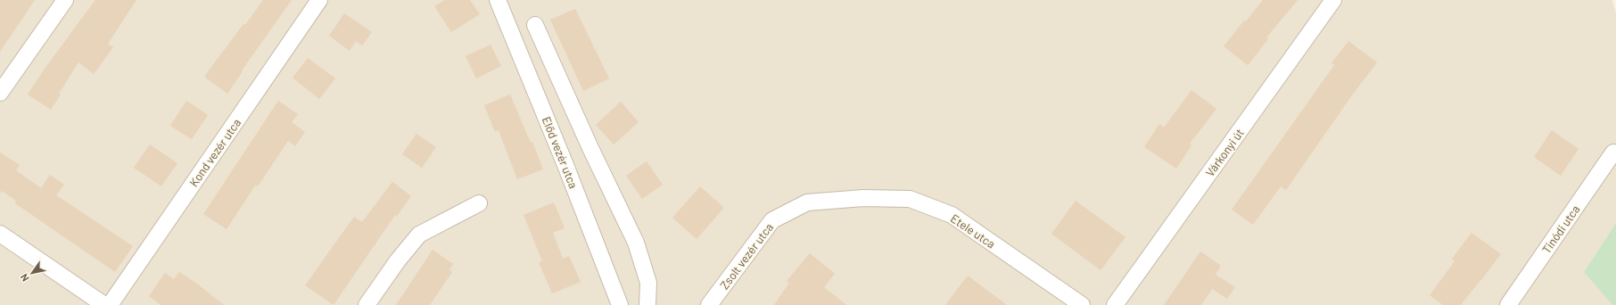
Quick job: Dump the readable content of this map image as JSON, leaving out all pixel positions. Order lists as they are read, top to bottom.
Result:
{
  "streets": {
    "street": [
      "Kond vezér utca",
      "Előd vezér utca",
      "Várkonyi út",
      "Tinódi utca",
      "Etele utca",
      "Zsolt vezér utca"
    ]
  },
  "crossings": [
    ["Etele utca", "Zsolt vezér utca"]
  ],
  "north": "bottom left"
}
